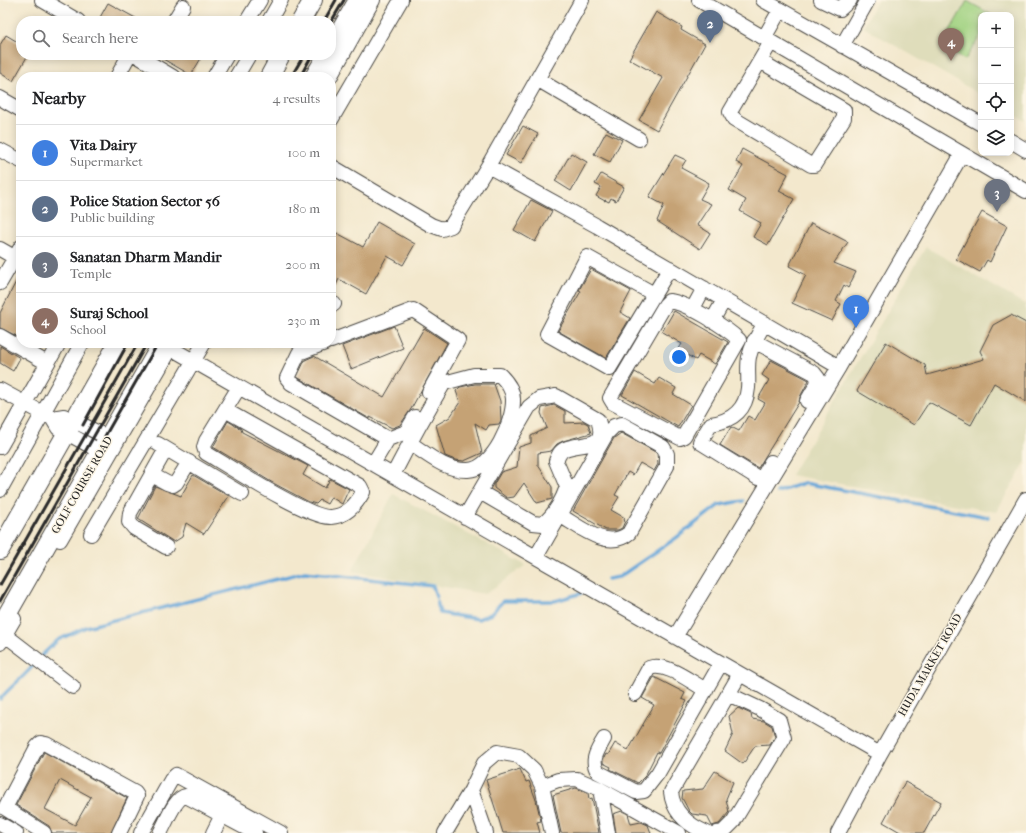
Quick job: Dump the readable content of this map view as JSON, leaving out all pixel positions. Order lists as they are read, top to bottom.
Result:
{
  "streets": {
    "main road": ["GOLF COURSE ROAD"],
    "street": ["HUDA MARKET ROAD"]
  },
  "page": {
    "pins": [
      "2",
      "4",
      "3",
      "1"
    ],
    "map_buttons": ["+", "−"],
    "search": "Search here",
    "heading": ["Nearby", "4 results"],
    "list": [
      {
        "mark": "1",
        "name": "Vita Dairy",
        "note": "Supermarket",
        "value": "100 m"
      },
      {
        "mark": "2",
        "name": "Police Station Sector 56",
        "note": "Public building",
        "value": "180 m"
      },
      {
        "mark": "3",
        "name": "Sanatan Dharm Mandir",
        "note": "Temple",
        "value": "200 m"
      },
      {
        "mark": "4",
        "name": "Suraj School",
        "note": "School",
        "value": "230 m"
      }
    ]
  }
}
